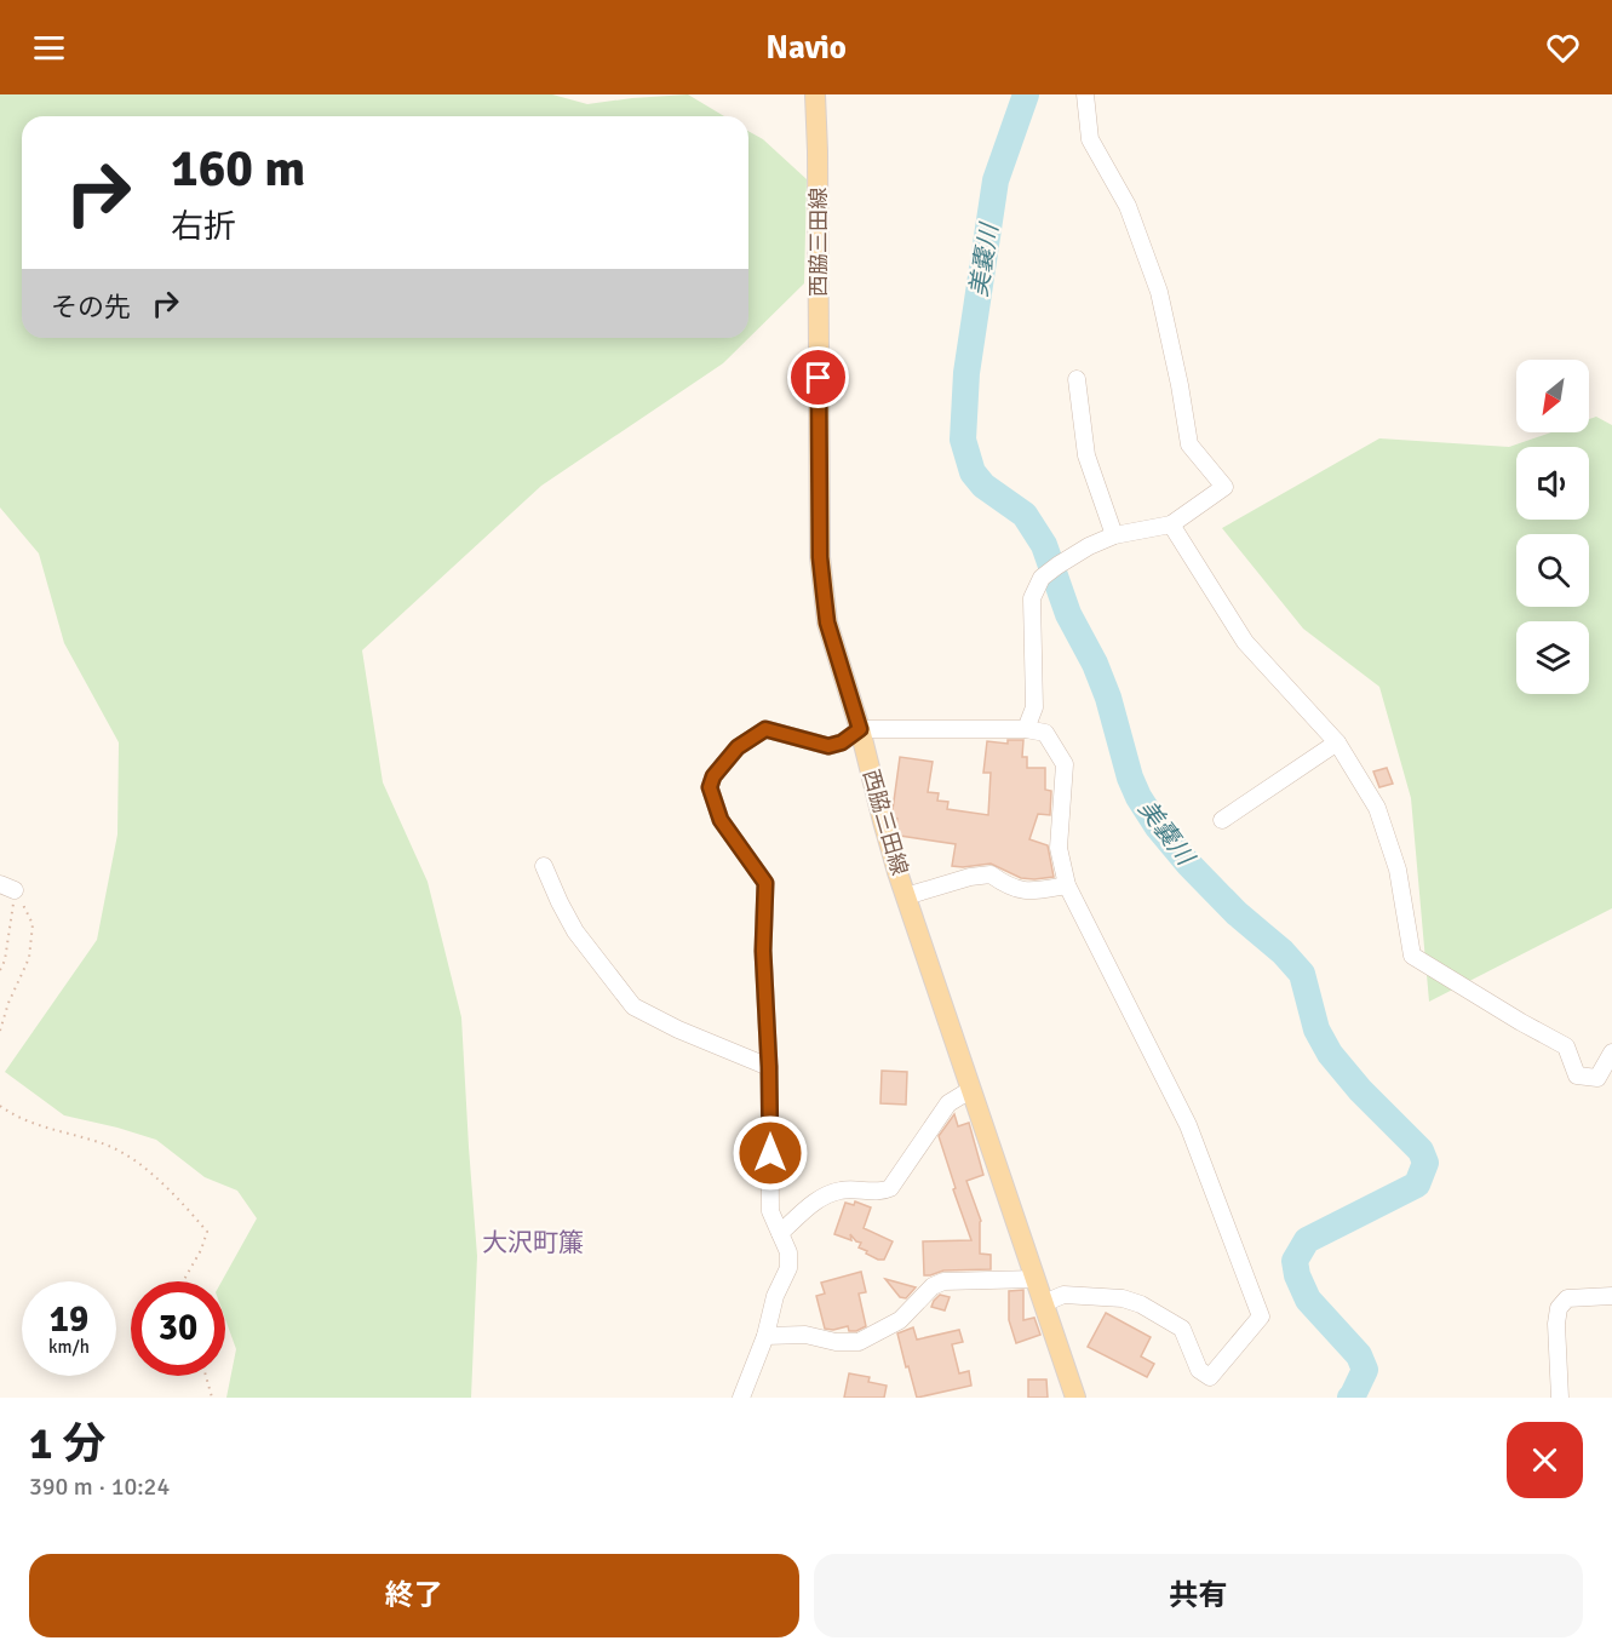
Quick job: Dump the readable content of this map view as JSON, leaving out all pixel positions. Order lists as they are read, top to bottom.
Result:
{
  "streets": {
    "main road": ["西脇三田線"]
  },
  "districts": ["大沢町簾"],
  "water": ["美嚢川"],
  "north": "bottom left",
  "page": {
    "header": "Navio",
    "turn": ["160 m", "右折"],
    "then": "その先",
    "speed": "19 km/h",
    "limit": "30",
    "heading": ["1 分", "390 m · 10:24"],
    "buttons": ["終了", "共有"]
  }
}
